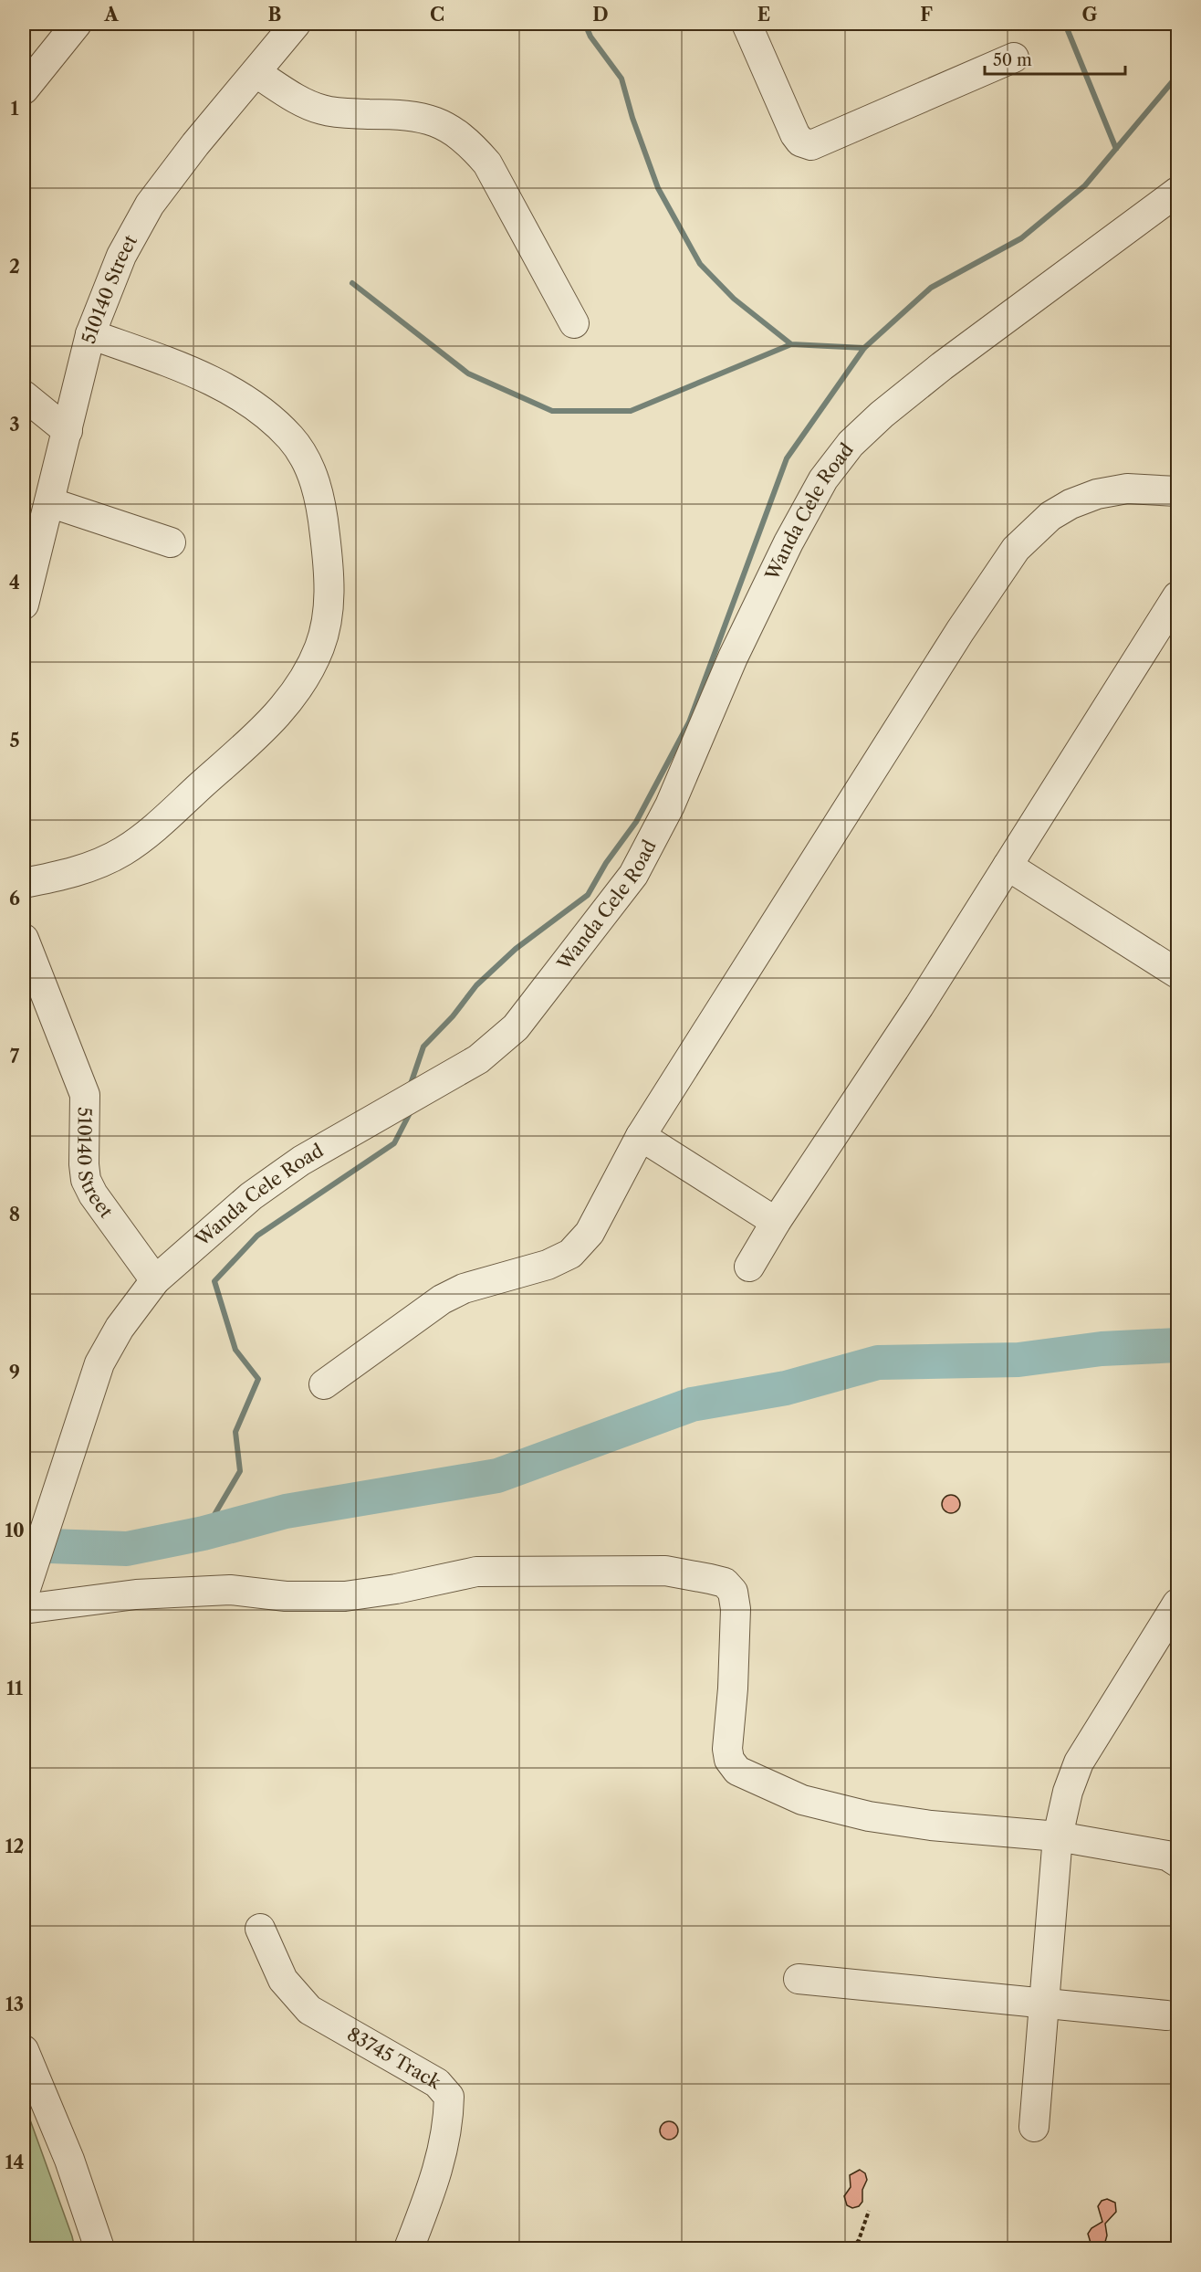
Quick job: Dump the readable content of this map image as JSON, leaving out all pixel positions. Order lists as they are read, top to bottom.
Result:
{
  "streets": {
    "street": ["510140 Street", "Wanda Cele Road", "83745 Track"]
  },
  "crossings": [
    ["510140 Street", "Wanda Cele Road"]
  ],
  "scale_bar": "50 m",
  "grid": {
    "columns": [
      "A",
      "B",
      "C",
      "D",
      "E",
      "F",
      "G"
    ],
    "rows": [
      "1",
      "2",
      "3",
      "4",
      "5",
      "6",
      "7",
      "8",
      "9",
      "10",
      "11",
      "12",
      "13",
      "14"
    ]
  }
}
